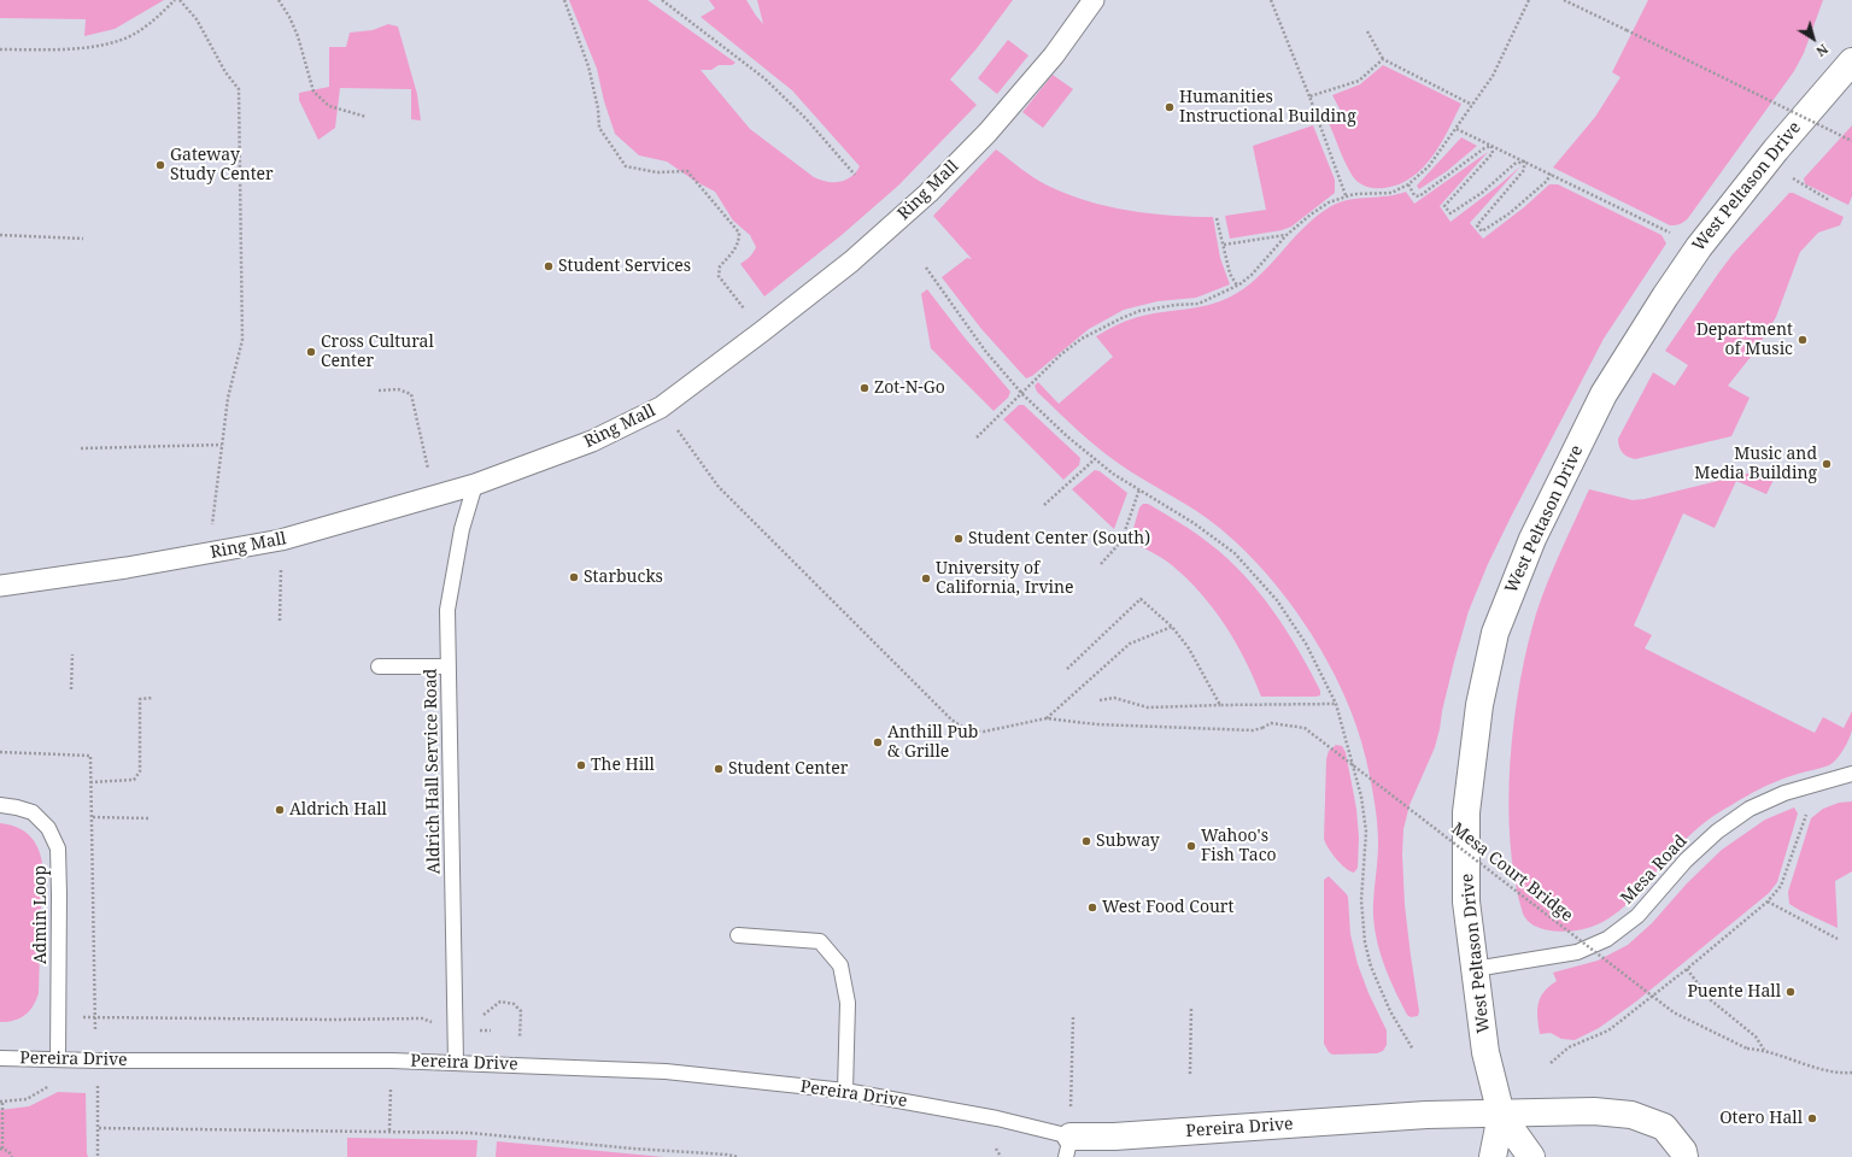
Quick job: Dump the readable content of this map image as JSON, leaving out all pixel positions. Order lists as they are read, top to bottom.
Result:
{
  "streets": {
    "street": ["West Peltason Drive", "Ring Mall", "Pereira Drive"],
    "lane": ["Aldrich Hall Service Road", "Mesa Road", "Admin Loop"],
    "path": ["Mesa Court Bridge"]
  },
  "crossings": [
    ["West Peltason Drive", "Mesa Road"],
    ["West Peltason Drive", "Pereira Drive"],
    ["Ring Mall", "Aldrich Hall Service Road"],
    ["Aldrich Hall Service Road", "Pereira Drive"],
    ["Admin Loop", "Pereira Drive"]
  ],
  "places": [
    "Humanities Instructional Building",
    "Gateway Study Center",
    "Student Services",
    "Department of Music",
    "Cross Cultural Center",
    "Zot-N-Go",
    "Music and Media Building",
    "Student Center (South)",
    "Starbucks",
    "University of California, Irvine",
    "Anthill Pub & Grille",
    "The Hill",
    "Student Center",
    "Aldrich Hall",
    "Subway",
    "Wahoo's Fish Taco",
    "West Food Court",
    "Puente Hall",
    "Otero Hall"
  ],
  "north": "bottom right"
}
